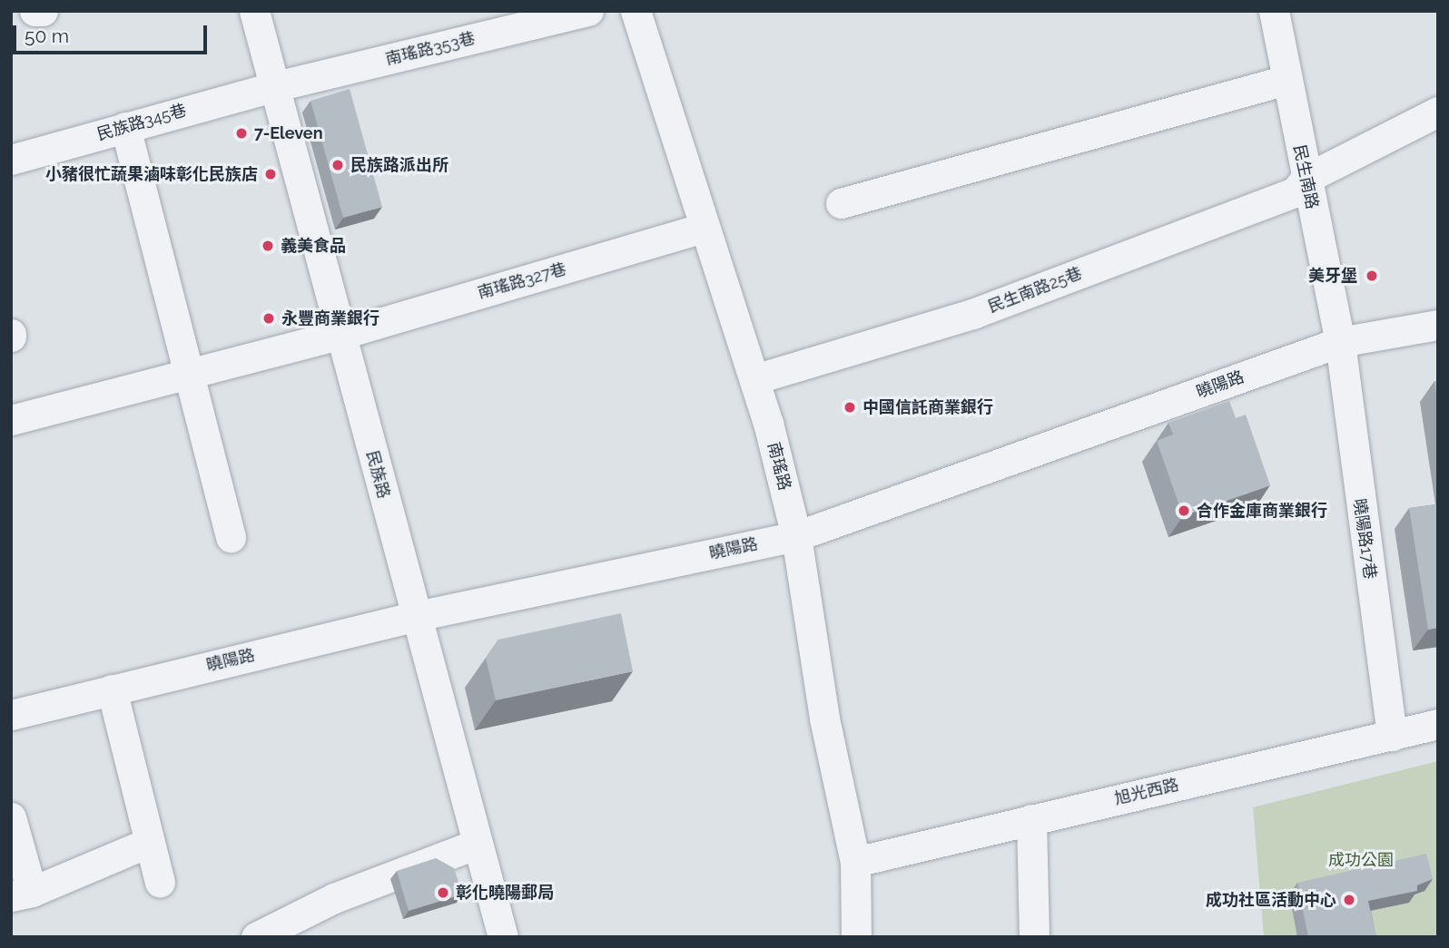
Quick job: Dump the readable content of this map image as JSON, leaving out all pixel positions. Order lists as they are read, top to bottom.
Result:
{
  "streets": {
    "street": [
      "南瑤路353巷",
      "民族路345巷",
      "民生南路",
      "南瑤路327巷",
      "民生南路25巷",
      "曉陽路",
      "南瑤路",
      "民族路",
      "曉陽路17巷",
      "旭光西路"
    ]
  },
  "crossings": [
    ["南瑤路353巷", "民族路345巷"],
    ["南瑤路353巷", "民族路"],
    ["民族路345巷", "民族路"],
    ["民生南路", "民生南路25巷"],
    ["民生南路", "曉陽路"],
    ["民生南路", "曉陽路17巷"],
    ["南瑤路327巷", "南瑤路"],
    ["南瑤路327巷", "民族路"],
    ["民生南路25巷", "南瑤路"],
    ["曉陽路", "南瑤路"],
    ["曉陽路", "民族路"],
    ["曉陽路", "曉陽路17巷"],
    ["南瑤路", "旭光西路"],
    ["曉陽路17巷", "旭光西路"]
  ],
  "parks": ["成功公園"],
  "places": [
    "7-Eleven",
    "民族路派出所",
    "小豬很忙蔬果滷味彰化民族店",
    "義美食品",
    "美牙堡",
    "永豐商業銀行",
    "中國信託商業銀行",
    "合作金庫商業銀行",
    "彰化曉陽郵局",
    "成功社區活動中心"
  ],
  "scale_bar": "50 m"
}
